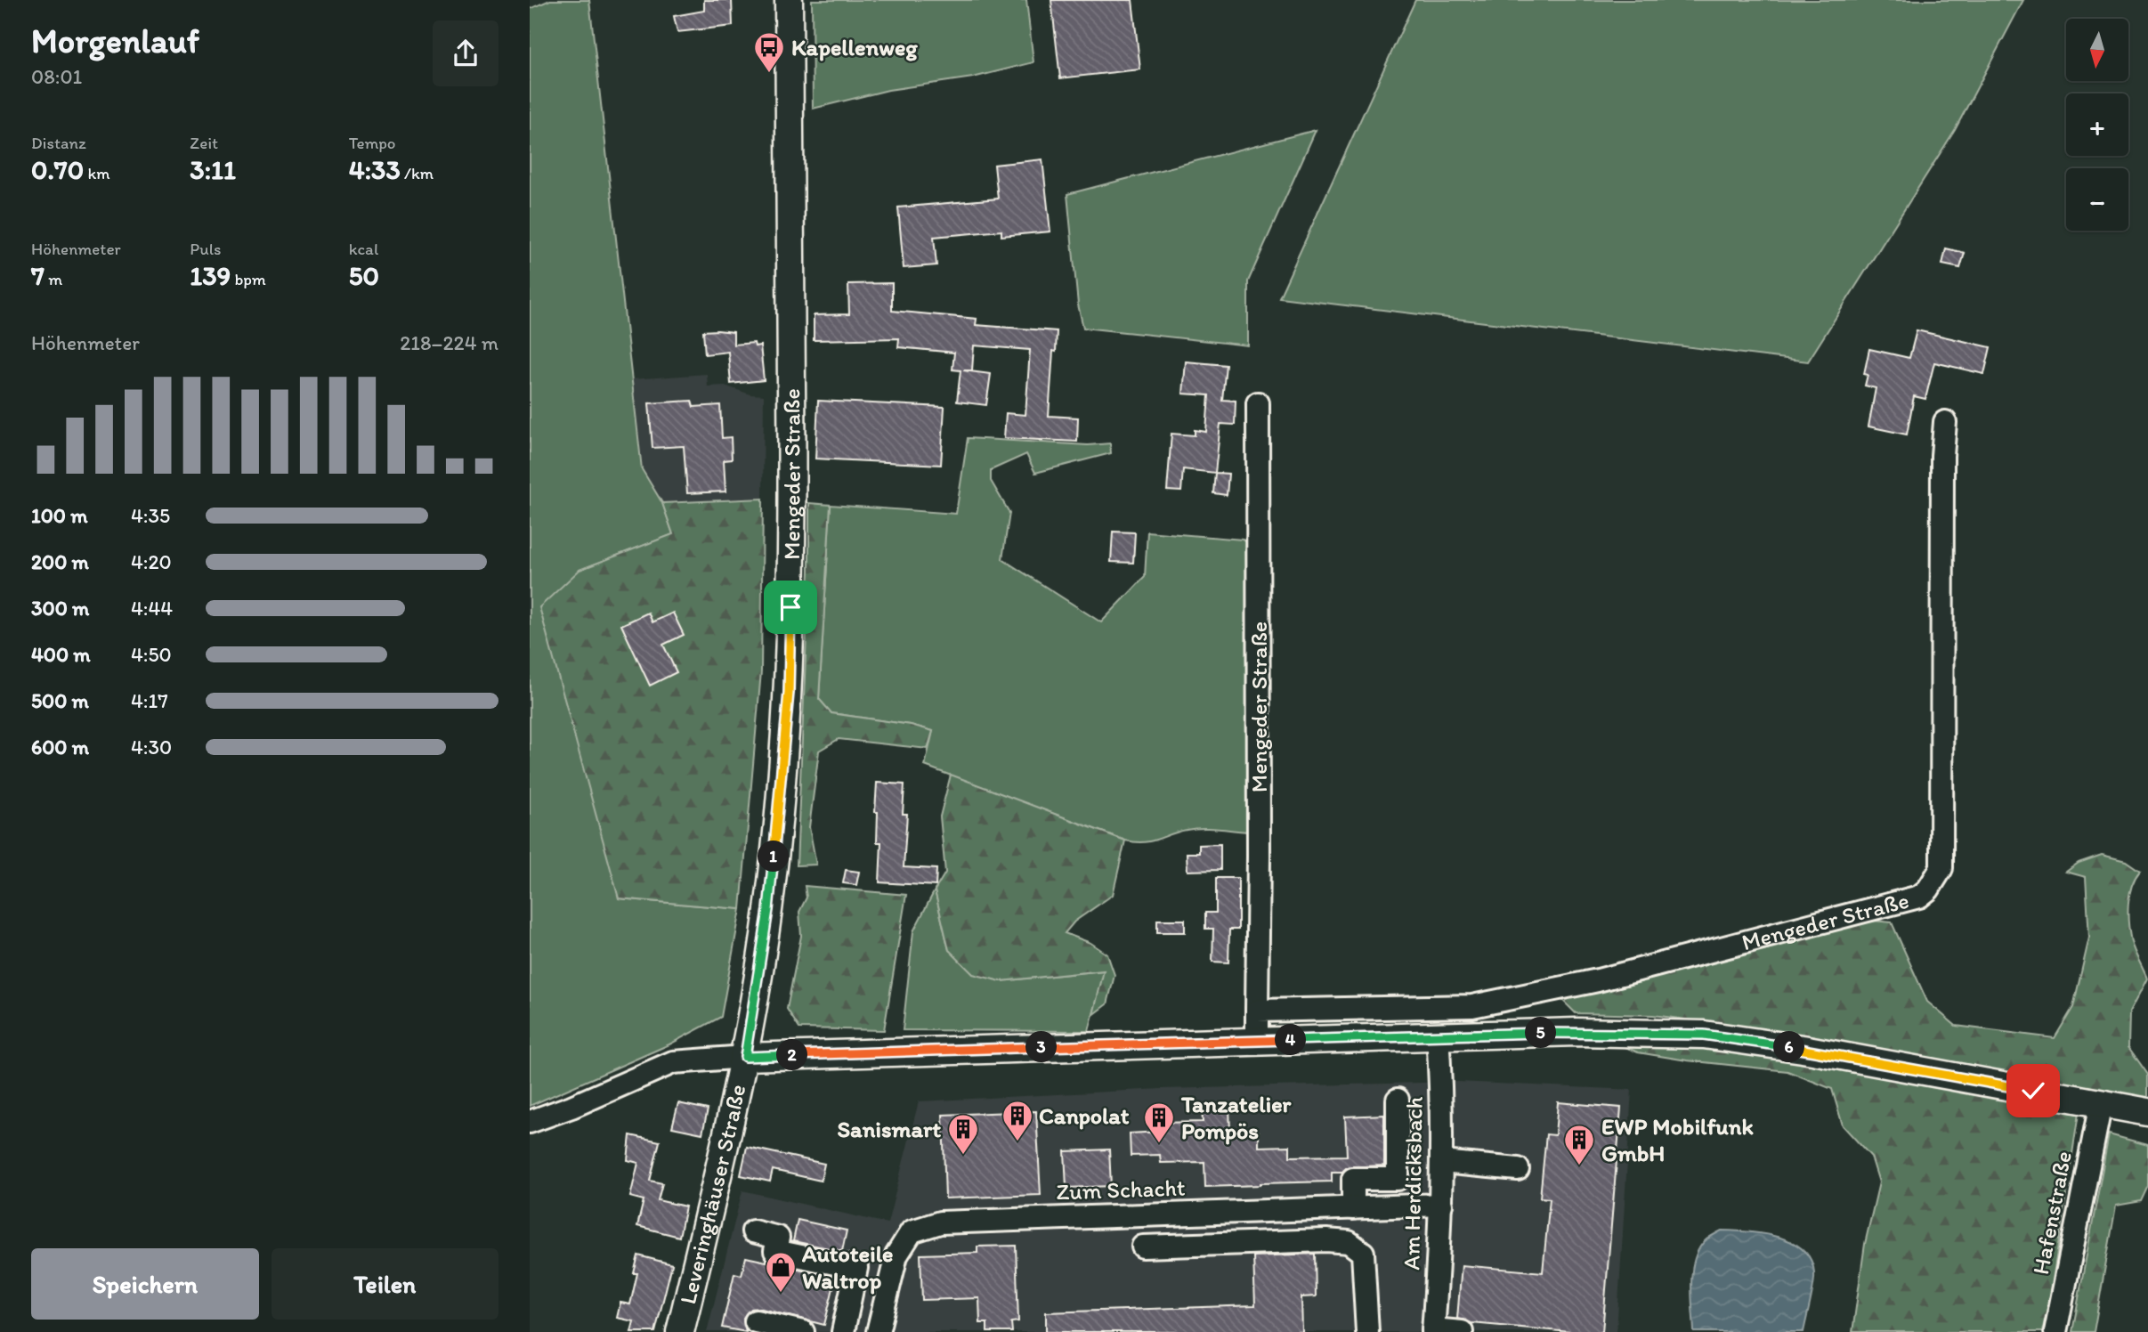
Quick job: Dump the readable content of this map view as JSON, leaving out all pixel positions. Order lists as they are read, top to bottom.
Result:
{
  "streets": {
    "main road": ["Mengeder Straße", "Leveringhäuser Straße"],
    "street": ["Am Herdicksbach", "Zum Schacht", "Hafenstraße"]
  },
  "crossings": [
    ["Mengeder Straße", "Leveringhäuser Straße"],
    ["Am Herdicksbach", "Zum Schacht"]
  ],
  "places": {
    "bus stop": ["Kapellenweg"],
    "building": [
      "Canpolat",
      "Tanzatelier Pompös",
      "Sanismart",
      "EWP Mobilfunk GmbH"
    ],
    "shop": ["Autoteile Waltrop"]
  },
  "north": "bottom",
  "page": {
    "heading": ["Morgenlauf", "08:01"],
    "map_buttons": ["+", "−"],
    "stats": [
      ["Distanz", "0.70 km"],
      ["Zeit", "3:11"],
      ["Tempo", "4:33 /km"],
      ["Höhenmeter", "7 m"],
      ["Puls", "139 bpm"],
      ["kcal", "50"]
    ],
    "chart": ["Höhenmeter", "218–224 m"],
    "list": [
      {
        "name": "100 m",
        "note": "4:35"
      },
      {
        "name": "200 m",
        "note": "4:20"
      },
      {
        "name": "300 m",
        "note": "4:44"
      },
      {
        "name": "400 m",
        "note": "4:50"
      },
      {
        "name": "500 m",
        "note": "4:17"
      },
      {
        "name": "600 m",
        "note": "4:30"
      }
    ],
    "pins": [
      "1",
      "5",
      "4",
      "3",
      "6",
      "2"
    ],
    "buttons": ["Speichern", "Teilen"]
  }
}
